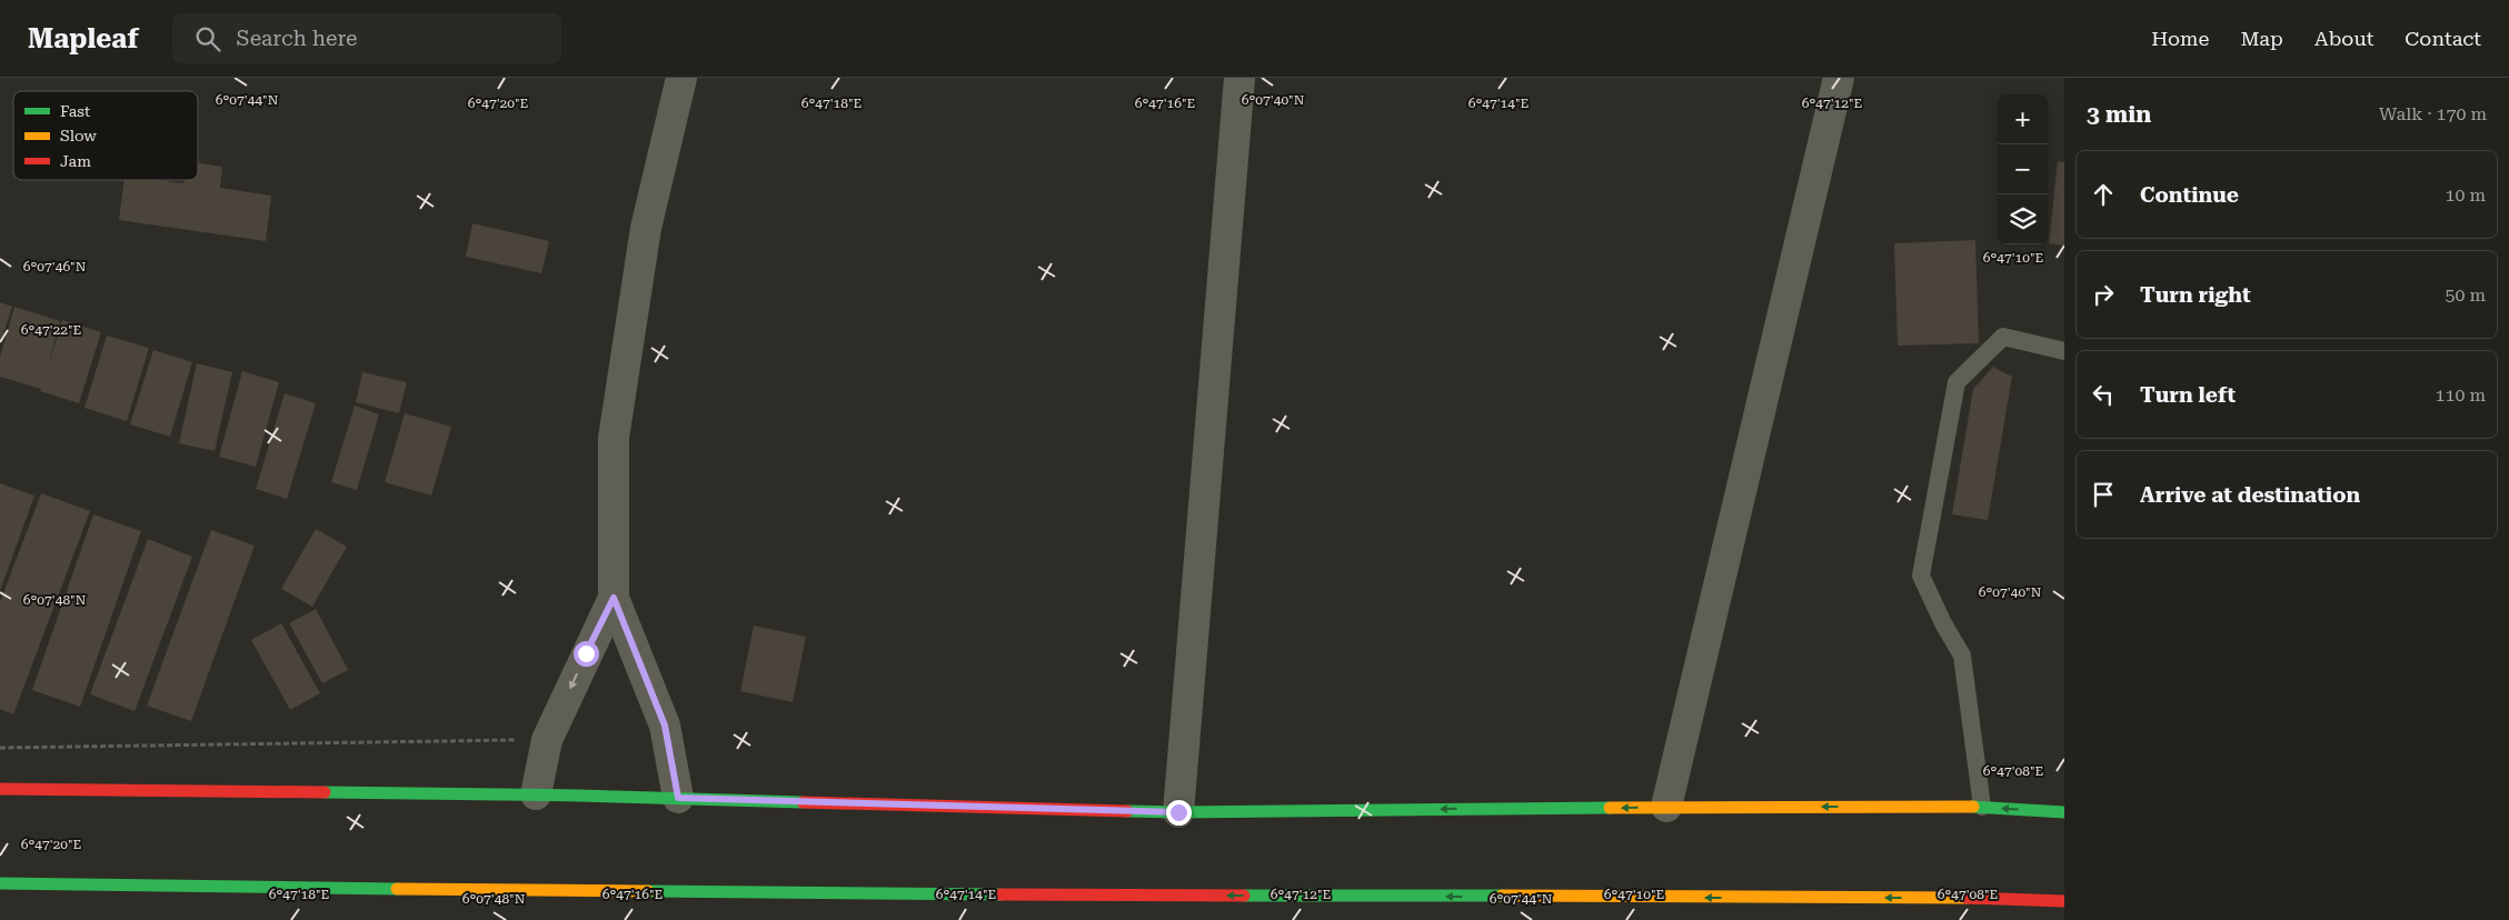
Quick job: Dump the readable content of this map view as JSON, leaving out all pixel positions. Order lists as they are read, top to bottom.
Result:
{
  "legend": ["Fast", "Slow", "Jam"],
  "page": {
    "header": "Mapleaf",
    "search": "Search here",
    "nav": [
      "Home",
      "Map",
      "About",
      "Contact"
    ],
    "heading": ["3 min", "Walk · 170 m"],
    "map_buttons": ["+", "−"],
    "list": [
      ["Continue", "10 m"],
      ["Turn right", "50 m"],
      ["Turn left", "110 m"],
      "Arrive at destination"
    ]
  },
  "coordinates": [
    "6°07'44\"N",
    "6°07'40\"N",
    "6°47'20\"E",
    "6°47'18\"E",
    "6°47'16\"E",
    "6°47'14\"E",
    "6°47'12\"E",
    "6°47'10\"E",
    "6°07'46\"N",
    "6°47'22\"E",
    "6°07'48\"N",
    "6°47'08\"E"
  ]
}
